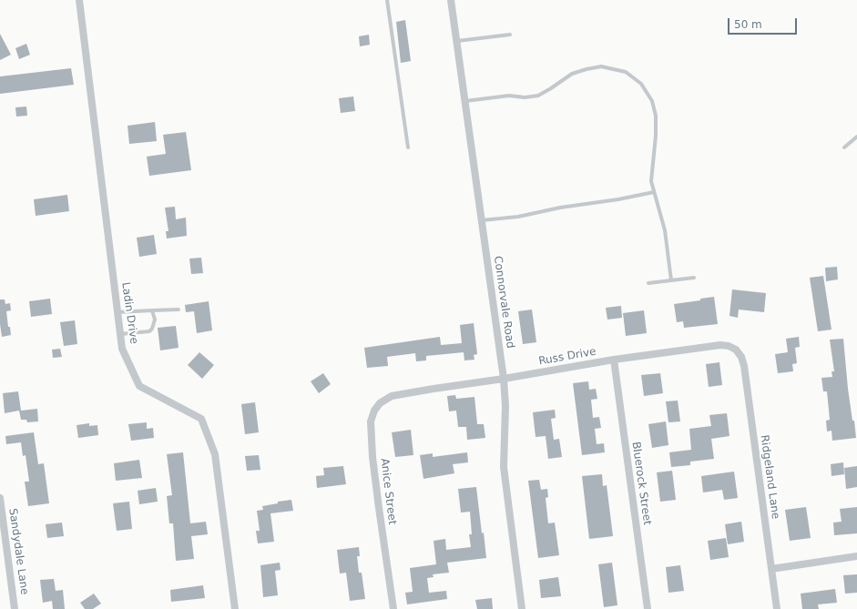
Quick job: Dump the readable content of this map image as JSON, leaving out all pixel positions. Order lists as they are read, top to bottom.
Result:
{
  "streets": {
    "street": [
      "Connorvale Road",
      "Ladin Drive",
      "Russ Drive",
      "Ridgeland Lane",
      "Bluerock Street",
      "Anice Street",
      "Sandydale Lane"
    ]
  },
  "crossings": [
    ["Connorvale Road", "Russ Drive"],
    ["Russ Drive", "Ridgeland Lane"],
    ["Russ Drive", "Bluerock Street"],
    ["Russ Drive", "Anice Street"]
  ],
  "scale_bar": "50 m"
}
